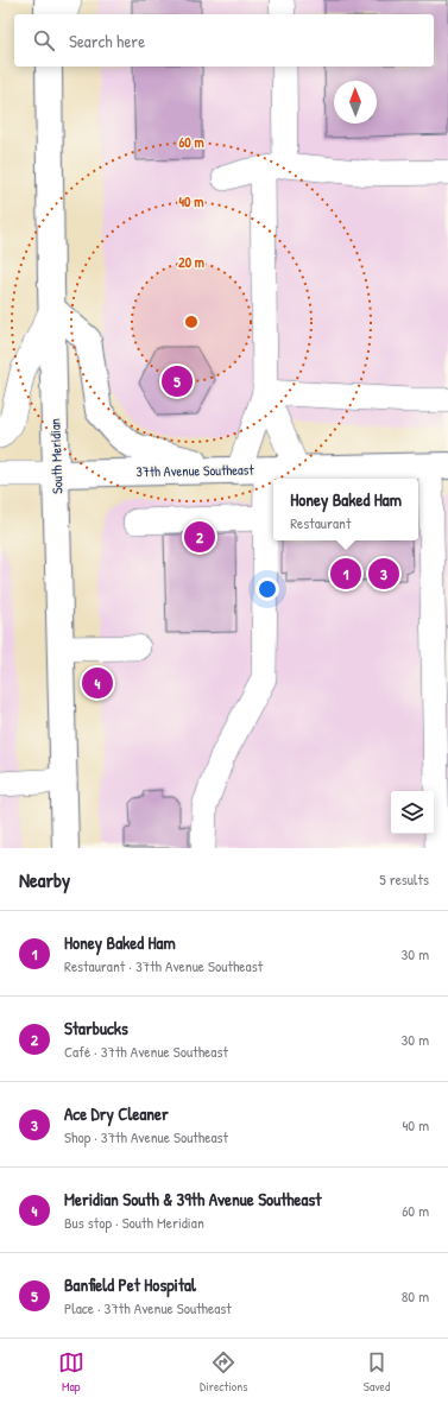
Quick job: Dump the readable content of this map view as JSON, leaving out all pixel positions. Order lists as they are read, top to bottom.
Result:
{
  "streets": {
    "main road": ["South Meridian", "37th Avenue Southeast"]
  },
  "crossings": [
    ["South Meridian", "37th Avenue Southeast"]
  ],
  "north": "top",
  "page": {
    "search": "Search here",
    "pins": [
      "5",
      "2",
      "1",
      "3",
      "4"
    ],
    "popup": ["Honey Baked Ham", "Restaurant"],
    "heading": ["Nearby", "5 results"],
    "list": [
      {
        "mark": "1",
        "name": "Honey Baked Ham",
        "note": "Restaurant · 37th Avenue Southeast",
        "value": "30 m"
      },
      {
        "mark": "2",
        "name": "Starbucks",
        "note": "Café · 37th Avenue Southeast",
        "value": "30 m"
      },
      {
        "mark": "3",
        "name": "Ace Dry Cleaner",
        "note": "Shop · 37th Avenue Southeast",
        "value": "40 m"
      },
      {
        "mark": "4",
        "name": "Meridian South & 39th Avenue Southeast",
        "note": "Bus stop · South Meridian",
        "value": "60 m"
      },
      {
        "mark": "5",
        "name": "Banfield Pet Hospital",
        "note": "Place · 37th Avenue Southeast",
        "value": "80 m"
      }
    ],
    "nav": ["Map", "Directions", "Saved"]
  },
  "rings": ["60 m", "40 m", "20 m"]
}
